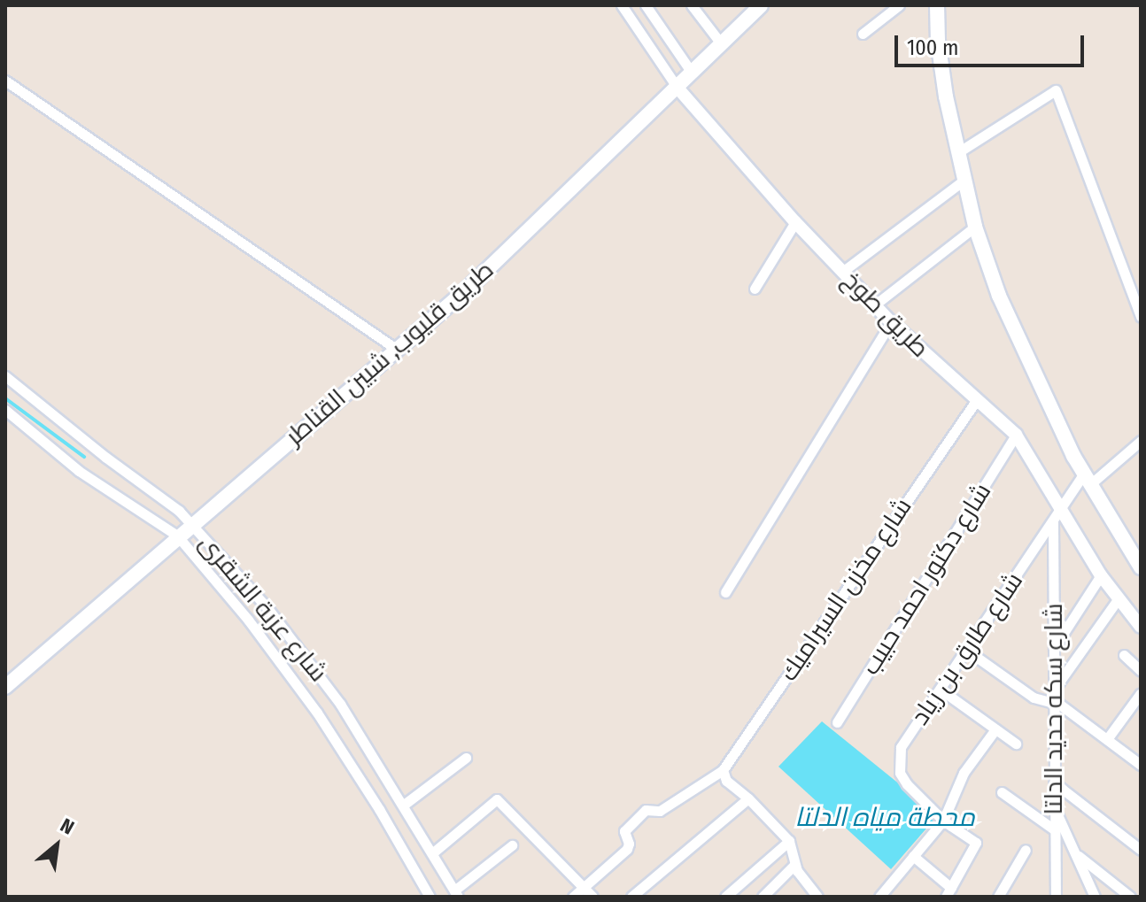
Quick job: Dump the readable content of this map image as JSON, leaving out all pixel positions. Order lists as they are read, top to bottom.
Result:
{
  "streets": {
    "main road": ["طريق قليوب, شبين القناطر"],
    "street": [
      "طريق طوخ",
      "شارع دكتور احمد حبيب",
      "شارع مخزن السيراميك",
      "شارع عزبة الشقرى",
      "شارع طارق بن زياد",
      "شارع سكه حديد الدلتا"
    ]
  },
  "crossings": [
    ["طريق طوخ", "طريق قليوب, شبين القناطر"],
    ["طريق طوخ", "شارع دكتور احمد حبيب"],
    ["طريق طوخ", "شارع مخزن السيراميك"],
    ["طريق طوخ", "شارع طارق بن زياد"],
    ["طريق قليوب, شبين القناطر", "شارع عزبة الشقرى"],
    ["شارع طارق بن زياد", "شارع سكه حديد الدلتا"]
  ],
  "water": ["محطة مياه الدلتا"],
  "scale_bar": "100 m",
  "north": "top right"
}
